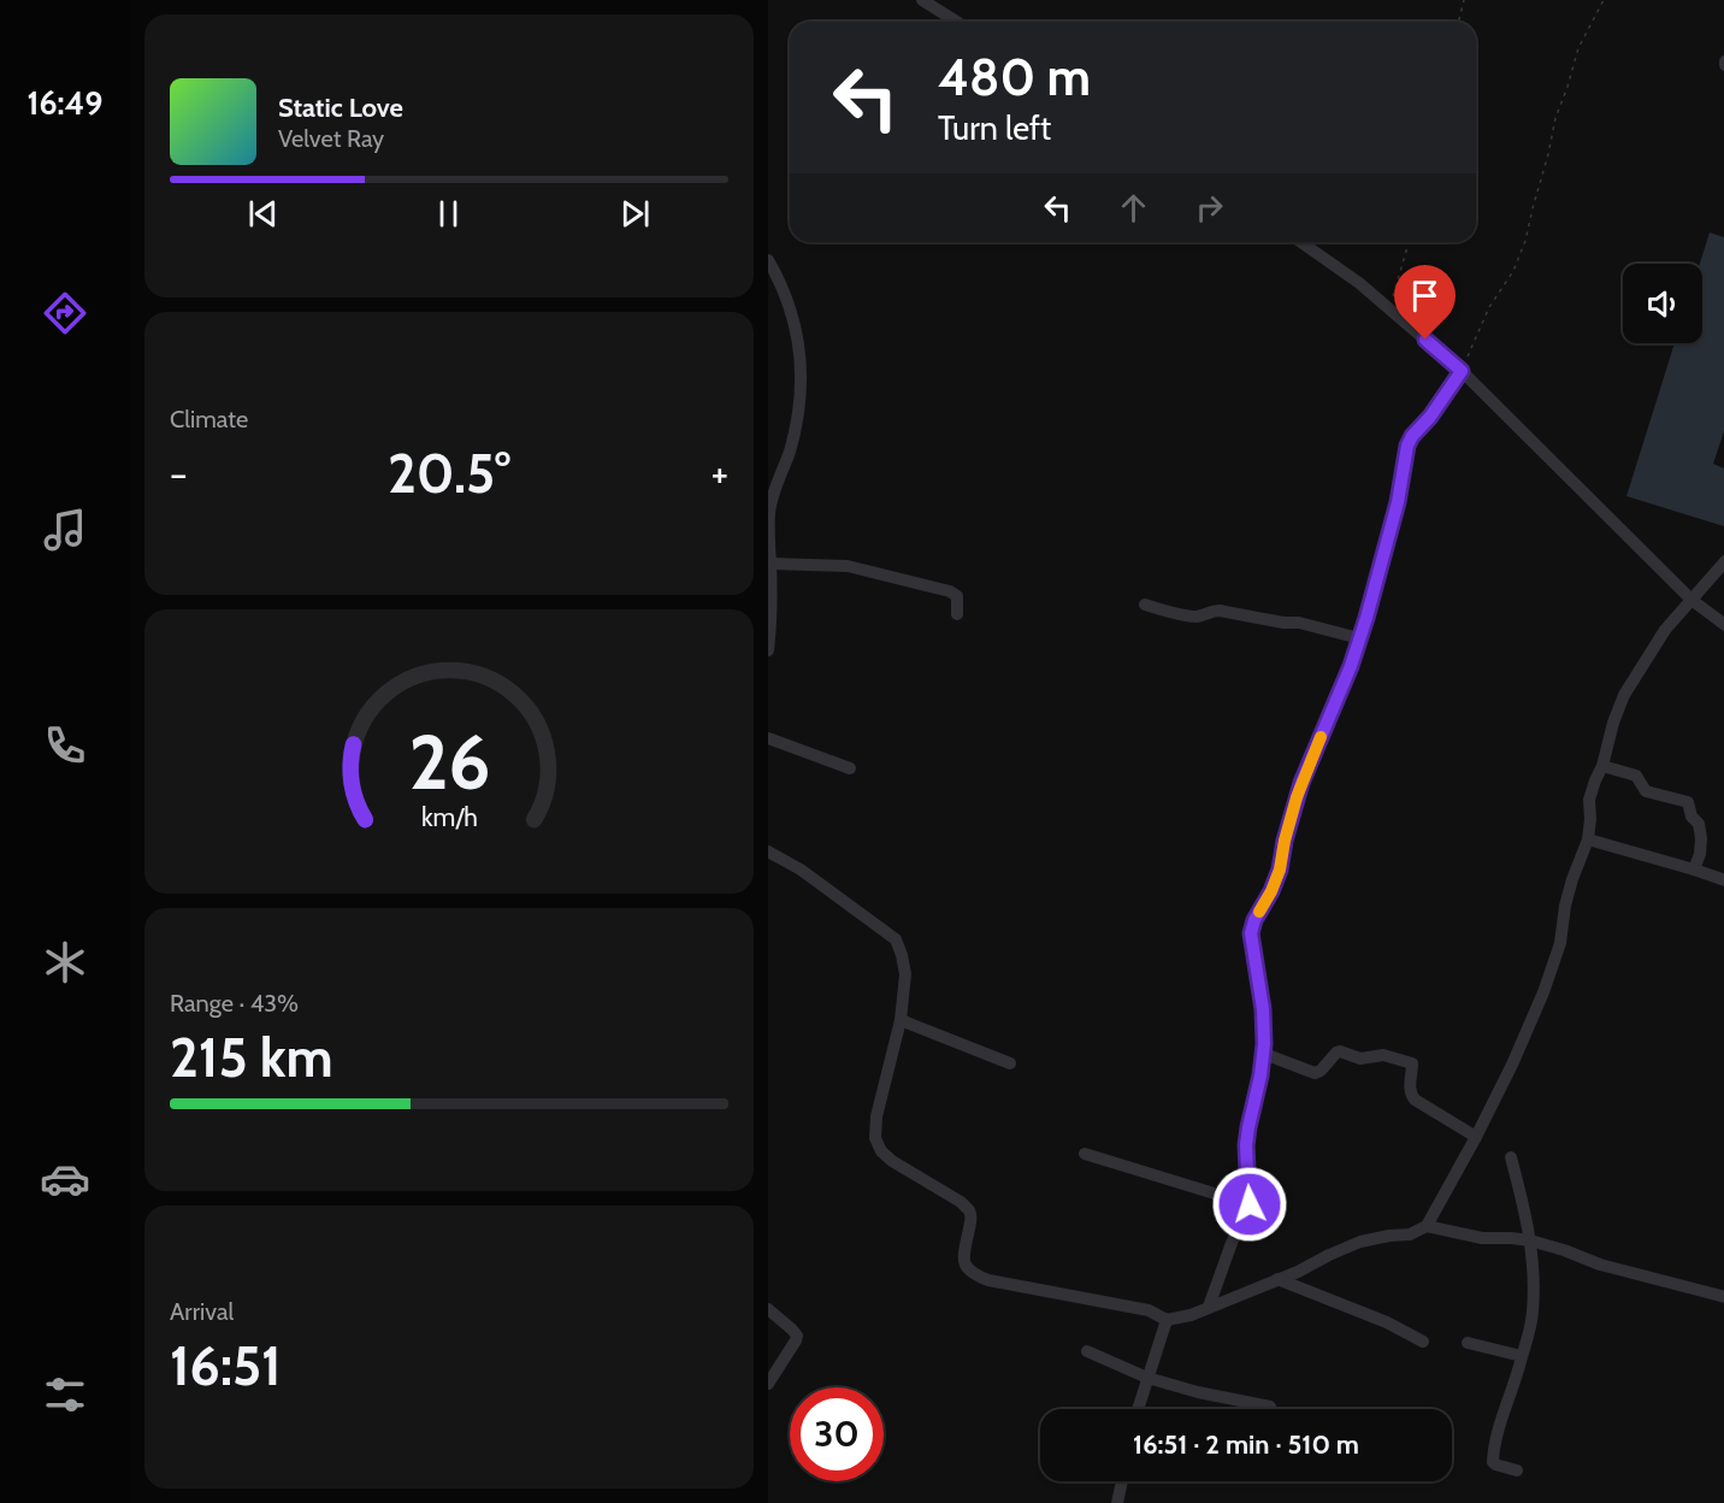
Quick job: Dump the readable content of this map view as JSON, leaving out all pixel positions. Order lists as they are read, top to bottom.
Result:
{
  "page": {
    "tabs": "16:49",
    "turn": ["480 m", "Turn left"],
    "song": ["Static Love", "Velvet Ray"],
    "tile": [
      "Climate",
      ["Range · 43%", "215 km"],
      ["Arrival", "16:51"]
    ],
    "heat": ["−", "20.5°", "+"],
    "limit": "30",
    "trip": "16:51 · 2 min · 510 m",
    "gauge": ["26", "km/h"]
  }
}
